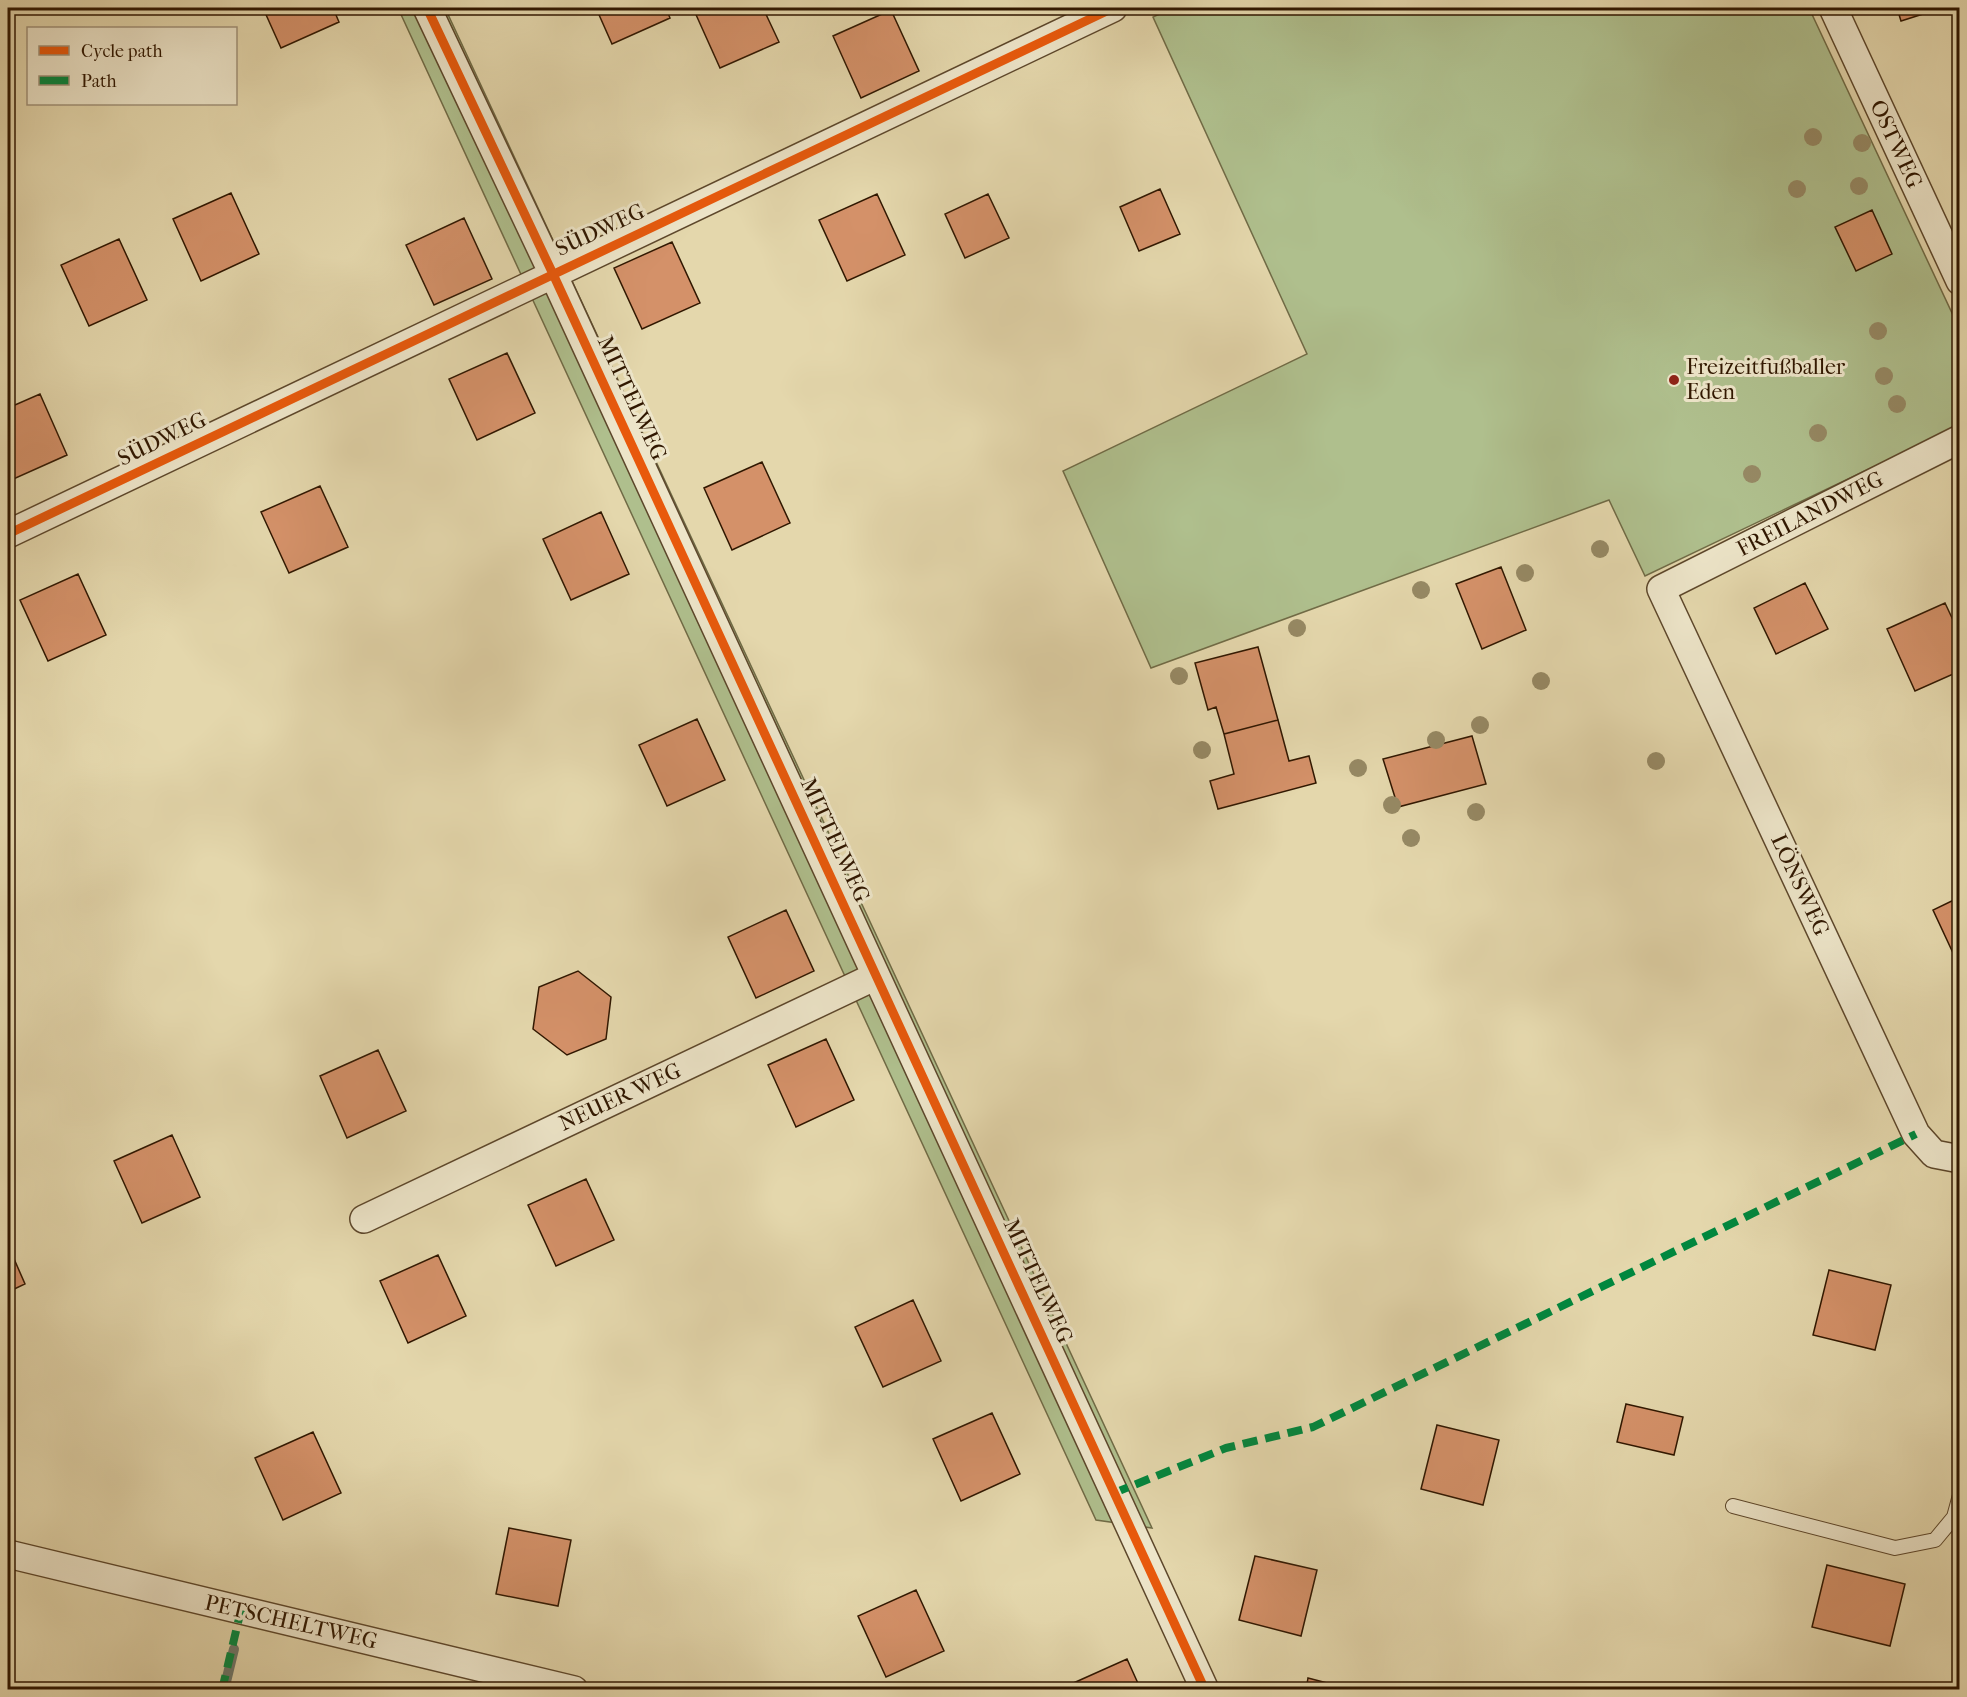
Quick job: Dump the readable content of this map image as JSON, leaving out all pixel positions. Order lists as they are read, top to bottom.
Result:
{
  "streets": {
    "street": [
      "OSTWEG",
      "SÜDWEG",
      "MITTELWEG",
      "FREILANDWEG",
      "LÖNSWEG",
      "NEUER WEG",
      "PETSCHELTWEG"
    ]
  },
  "crossings": [
    ["SÜDWEG", "MITTELWEG"],
    ["MITTELWEG", "NEUER WEG"],
    ["FREILANDWEG", "LÖNSWEG"]
  ],
  "places": ["Freizeitfußballer Eden"],
  "legend": ["Cycle path", "Path"]
}
